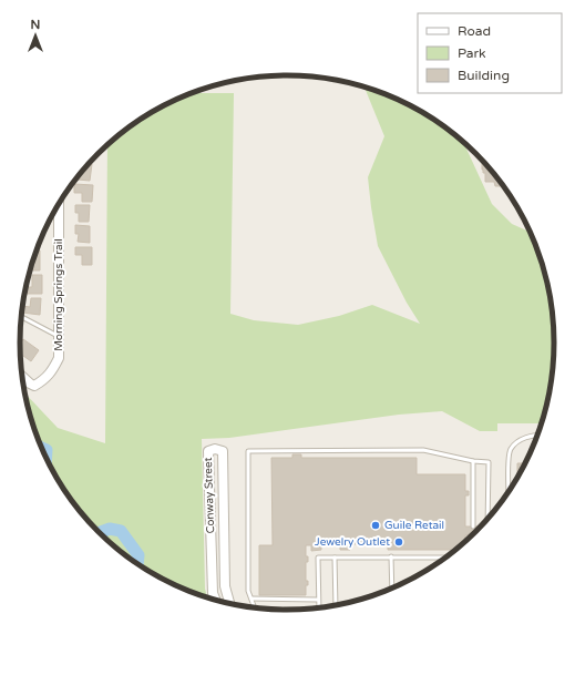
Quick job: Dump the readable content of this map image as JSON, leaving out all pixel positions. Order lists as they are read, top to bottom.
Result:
{
  "streets": {
    "street": ["Morning Springs Trail", "Conway Street"]
  },
  "places": ["Guile Retail", "Jewelry Outlet"],
  "legend": ["Road", "Park", "Building"],
  "north": "top"
}
